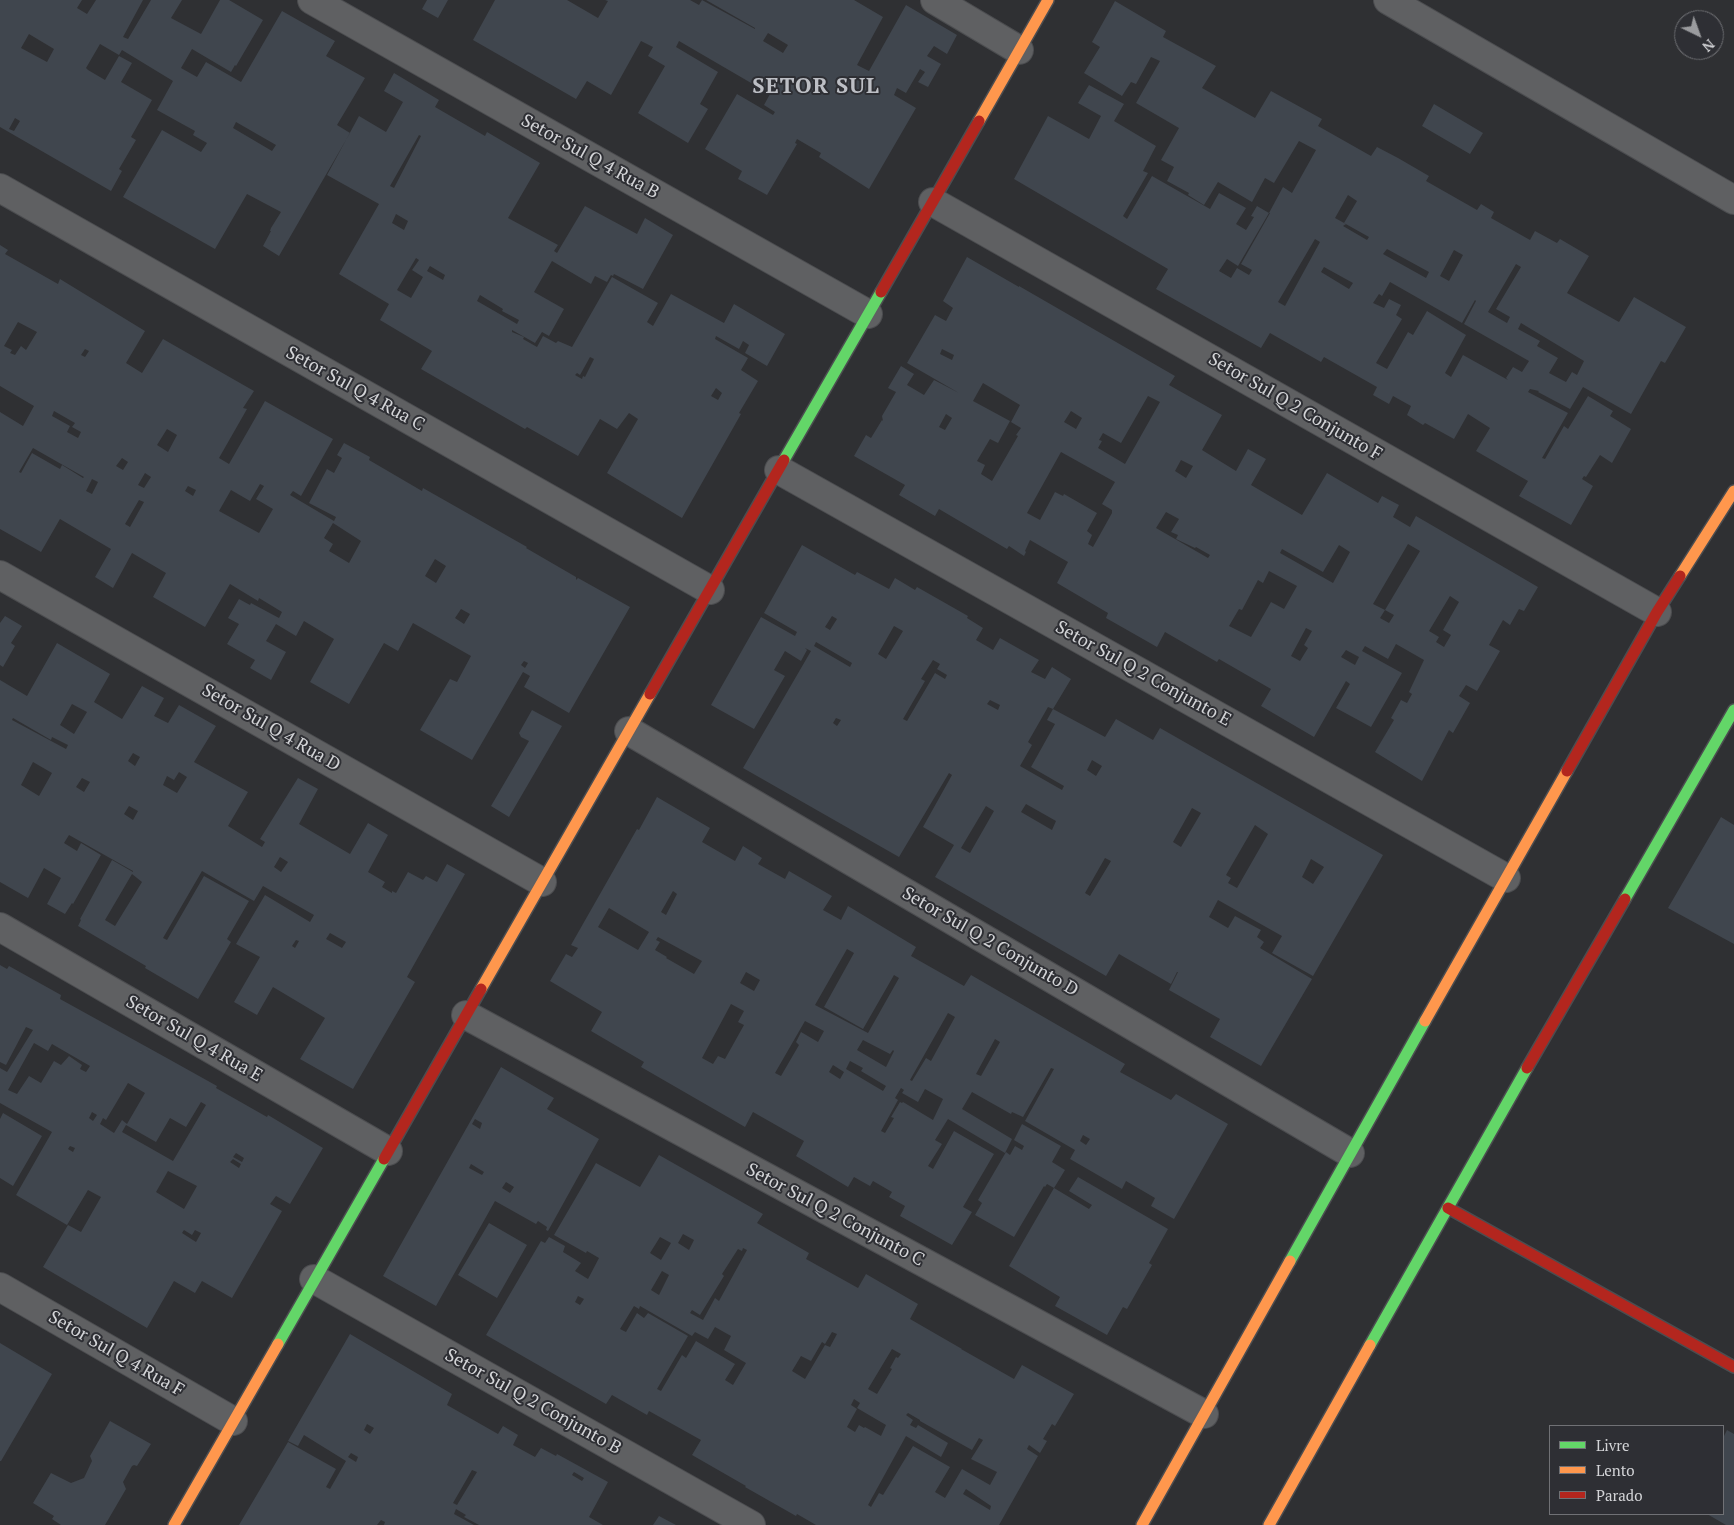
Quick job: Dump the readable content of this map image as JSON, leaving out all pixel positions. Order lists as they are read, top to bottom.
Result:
{
  "streets": {
    "street": [
      "Setor Sul Q 4 Rua B",
      "Setor Sul Q 4 Rua C",
      "Setor Sul Q 2 Conjunto F",
      "Setor Sul Q 2 Conjunto E",
      "Setor Sul Q 4 Rua D",
      "Setor Sul Q 2 Conjunto D",
      "Setor Sul Q 4 Rua E",
      "Setor Sul Q 2 Conjunto C",
      "Setor Sul Q 4 Rua F",
      "Setor Sul Q 2 Conjunto B"
    ]
  },
  "districts": ["SETOR SUL"],
  "legend": ["Livre", "Lento", "Parado"],
  "north": "bottom right"
}
